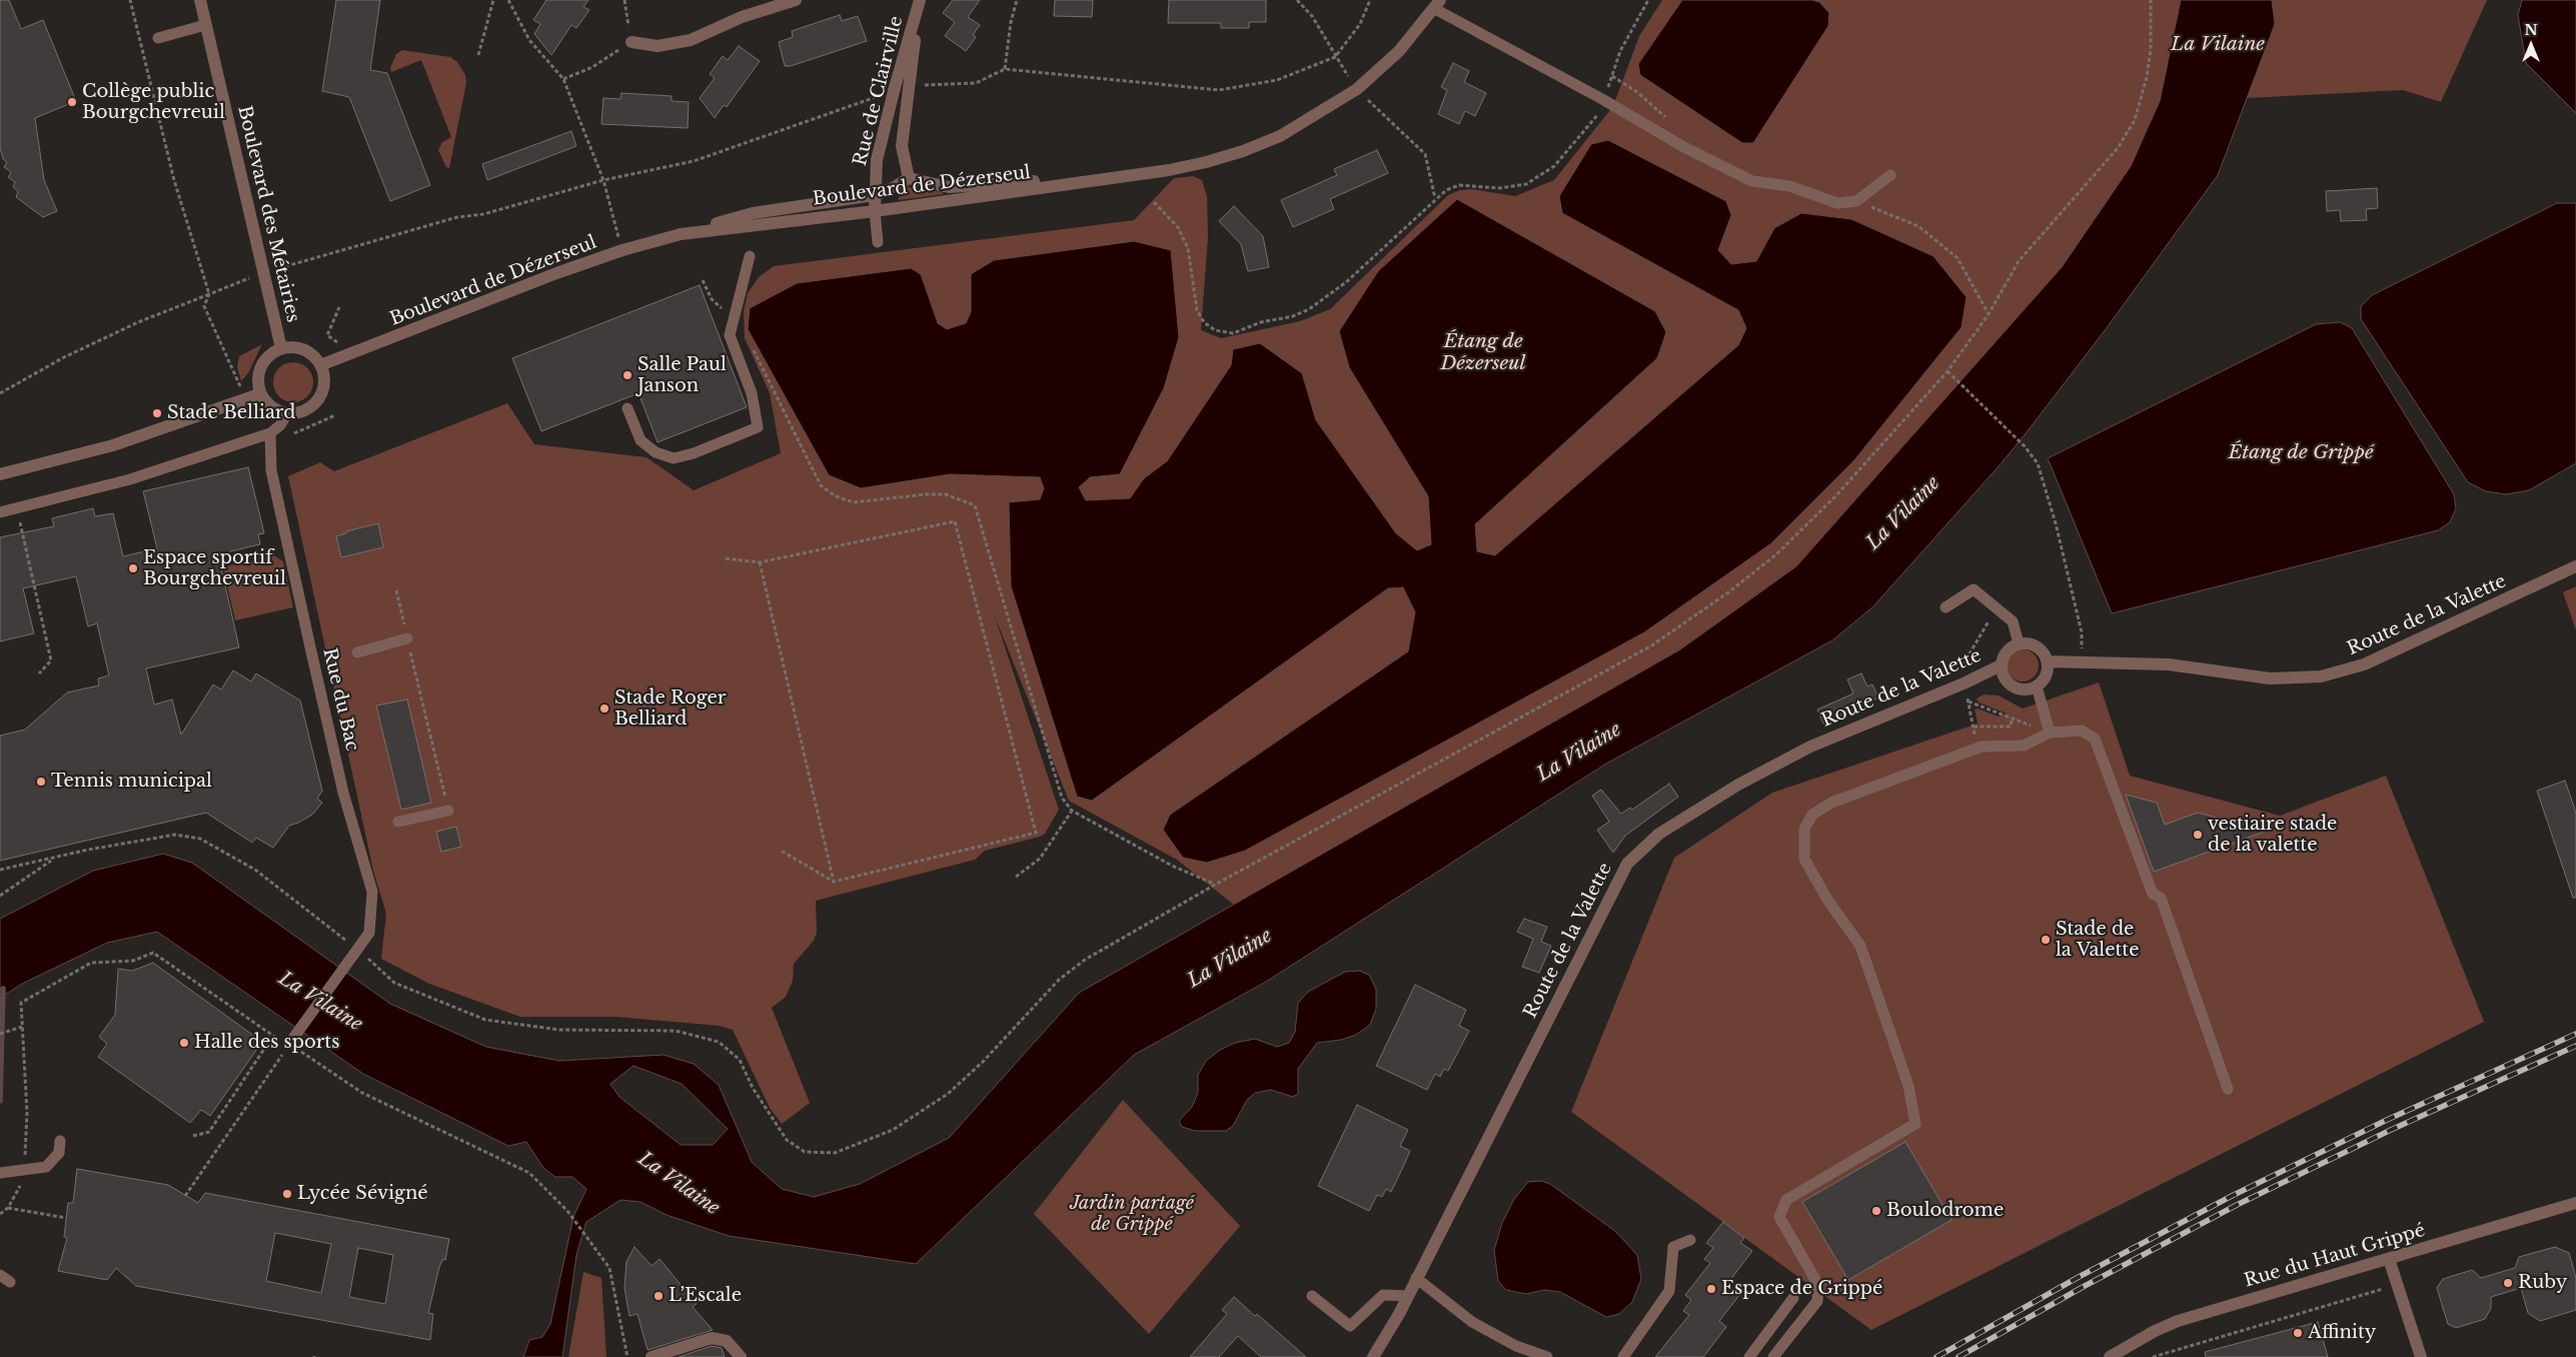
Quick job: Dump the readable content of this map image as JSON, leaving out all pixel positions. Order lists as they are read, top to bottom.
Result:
{
  "streets": {
    "street": [
      "Rue de Clairville",
      "Boulevard de Dézerseul",
      "Boulevard des Métairies",
      "Route de la Valette",
      "Rue du Haut Grippé"
    ],
    "lane": ["Rue du Bac"]
  },
  "crossings": [
    ["Rue de Clairville", "Boulevard de Dézerseul"],
    ["Boulevard de Dézerseul", "Boulevard des Métairies"]
  ],
  "water": ["La Vilaine", "Étang de Dézerseul", "Étang de Grippé"],
  "parks": ["Jardin partagé de Grippé"],
  "places": [
    "Collège public Bourgchevreuil",
    "Salle Paul Janson",
    "Stade Belliard",
    "Espace sportif Bourgchevreuil",
    "Stade Roger Belliard",
    "Tennis municipal",
    "vestiaire stade de la valette",
    "Stade de la Valette",
    "Halle des sports",
    "Lycée Sévigné",
    "Boulodrome",
    "Ruby",
    "Espace de Grippé",
    "L’Escale",
    "Affinity"
  ],
  "north": "top"
}
